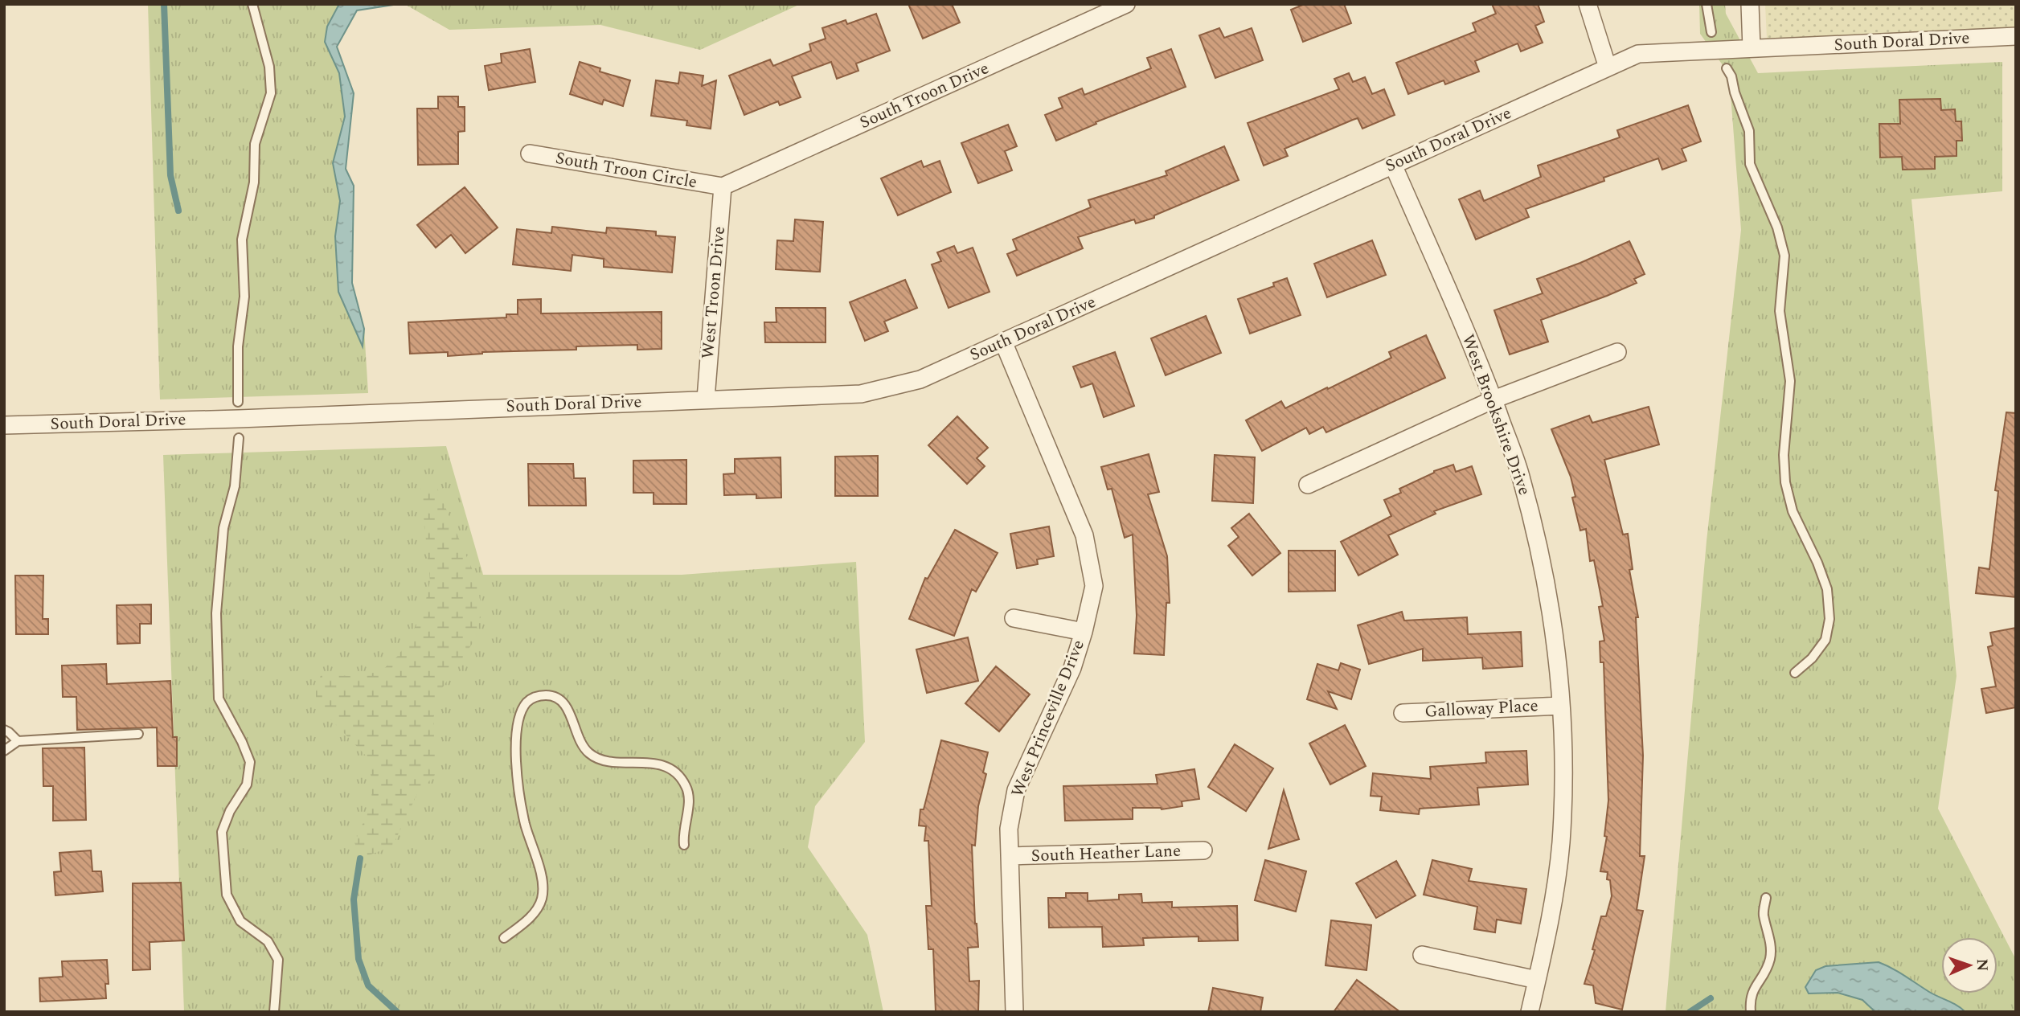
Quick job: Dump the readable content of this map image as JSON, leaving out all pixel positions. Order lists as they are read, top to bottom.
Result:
{
  "streets": {
    "street": [
      "South Doral Drive",
      "South Troon Drive",
      "South Troon Circle",
      "West Troon Drive",
      "West Brookshire Drive",
      "Galloway Place",
      "West Princeville Drive",
      "South Heather Lane"
    ]
  },
  "crossings": [
    ["South Doral Drive", "West Troon Drive"],
    ["South Doral Drive", "West Brookshire Drive"],
    ["South Doral Drive", "West Princeville Drive"],
    ["South Troon Drive", "South Troon Circle"],
    ["South Troon Drive", "West Troon Drive"],
    ["South Troon Circle", "West Troon Drive"],
    ["West Brookshire Drive", "Galloway Place"],
    ["West Princeville Drive", "South Heather Lane"]
  ],
  "north": "right"
}
